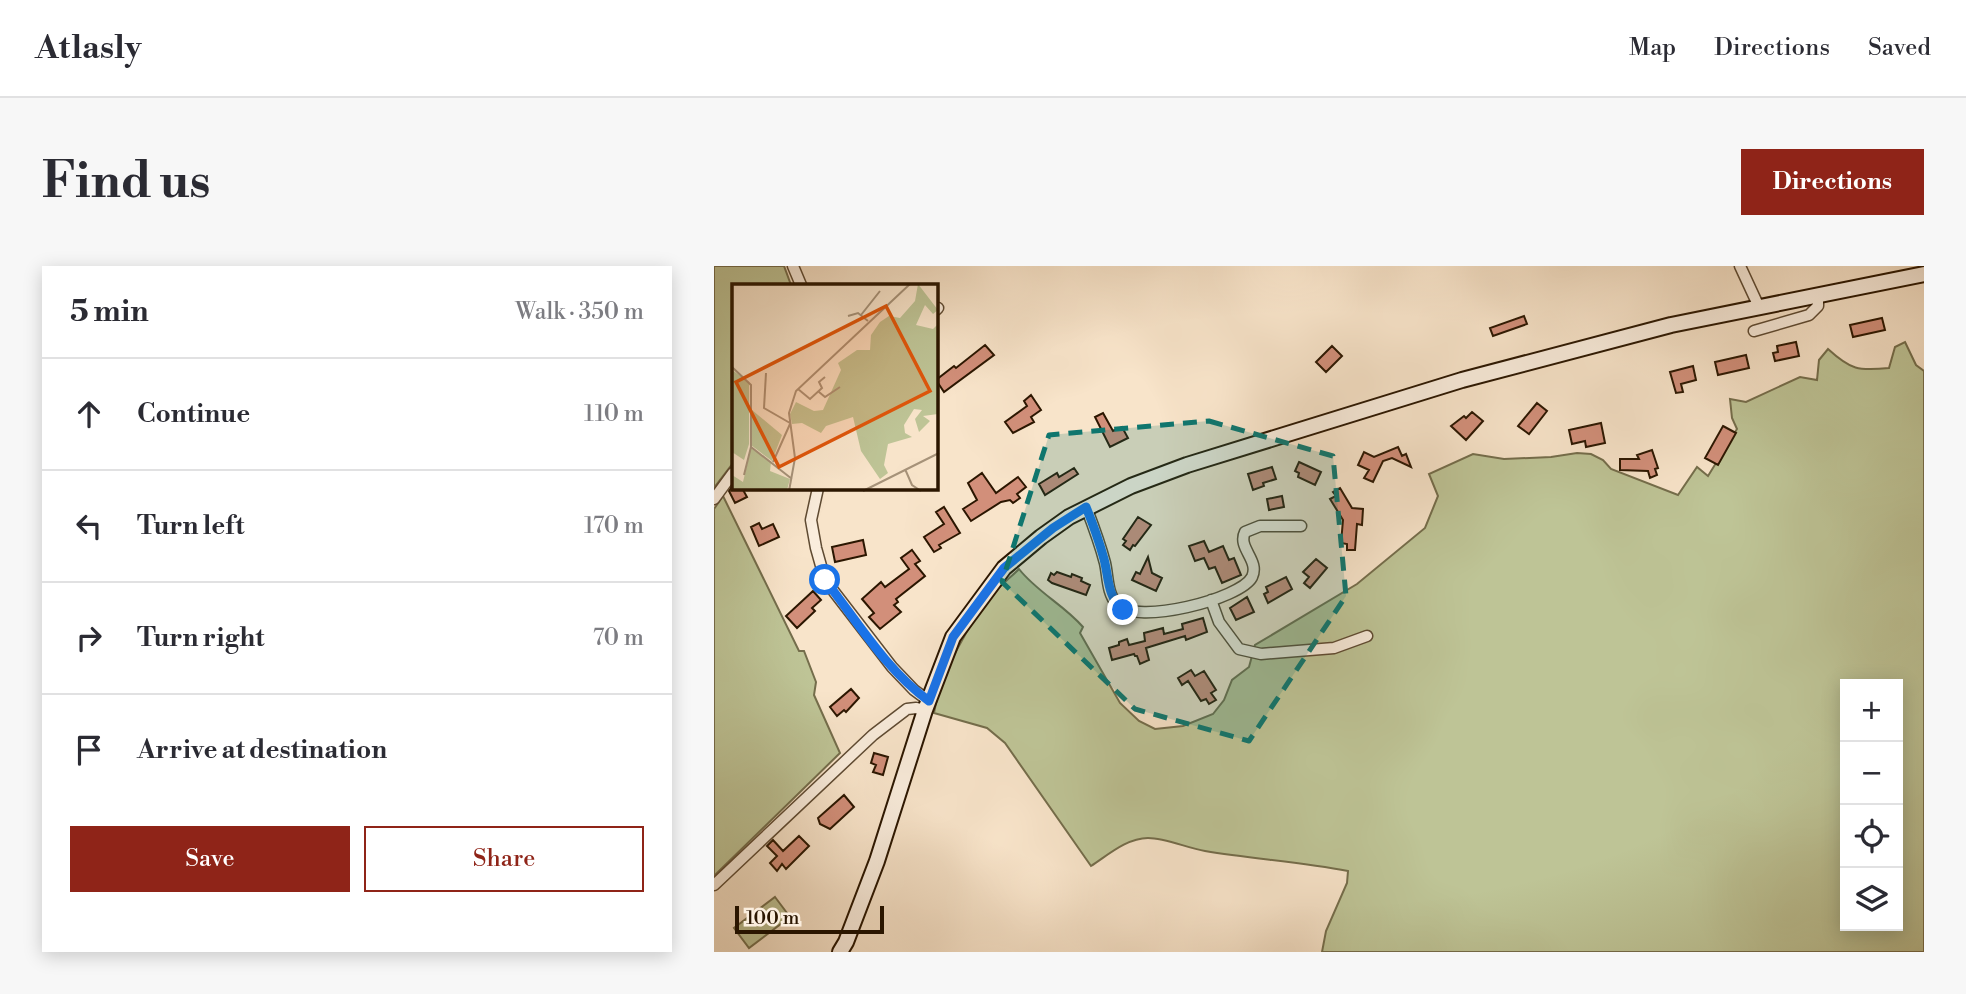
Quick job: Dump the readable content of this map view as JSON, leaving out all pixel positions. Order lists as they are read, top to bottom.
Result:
{
  "scale_bar": "100 m",
  "page": {
    "header": "Atlasly",
    "nav": ["Map", "Directions", "Saved"],
    "buttons": [
      "Directions",
      ["Save", "Share"]
    ],
    "title": "Find us",
    "heading": ["5 min", "Walk · 350 m"],
    "list": [
      ["Continue", "110 m"],
      ["Turn left", "170 m"],
      ["Turn right", "70 m"],
      "Arrive at destination"
    ],
    "map_buttons": ["+", "−"],
    "scale": "100 m"
  }
}
